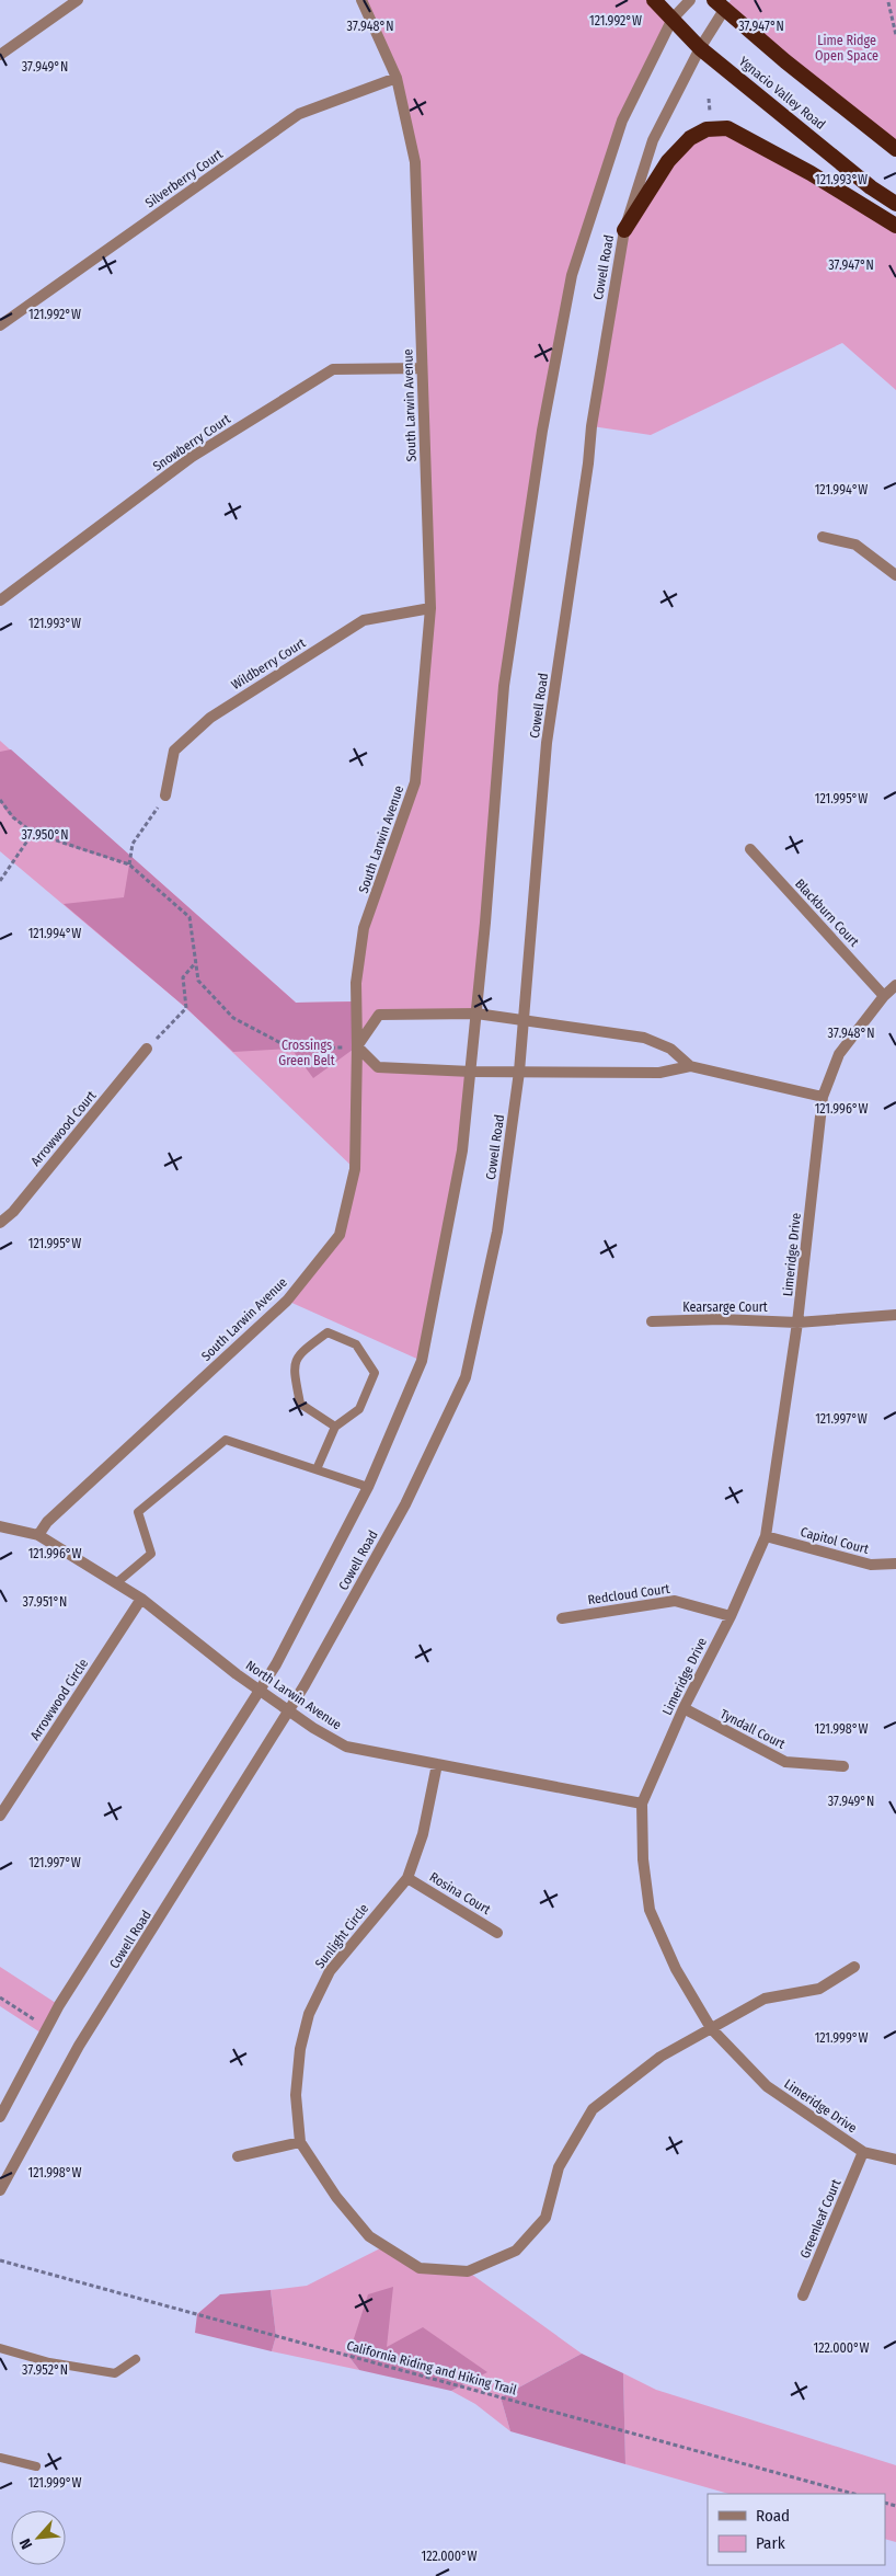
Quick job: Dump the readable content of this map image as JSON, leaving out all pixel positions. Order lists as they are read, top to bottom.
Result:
{
  "streets": {
    "highway": ["Ygnacio Valley Road"],
    "street": [
      "Silverberry Court",
      "Cowell Road",
      "South Larwin Avenue",
      "Snowberry Court",
      "Wildberry Court",
      "Blackburn Court",
      "Arrowwood Court",
      "Limeridge Drive",
      "Kearsarge Court",
      "Capitol Court",
      "Redcloud Court",
      "North Larwin Avenue",
      "Arrowwood Circle",
      "Tyndall Court",
      "Rosina Court",
      "Sunlight Circle",
      "Greenleaf Court"
    ],
    "path": ["California Riding and Hiking Trail"]
  },
  "crossings": [
    ["Ygnacio Valley Road", "Cowell Road"],
    ["Silverberry Court", "South Larwin Avenue"],
    ["Cowell Road", "North Larwin Avenue"],
    ["South Larwin Avenue", "Snowberry Court"],
    ["South Larwin Avenue", "Wildberry Court"],
    ["South Larwin Avenue", "North Larwin Avenue"],
    ["Blackburn Court", "Limeridge Drive"],
    ["Limeridge Drive", "Kearsarge Court"],
    ["Limeridge Drive", "Capitol Court"],
    ["Limeridge Drive", "Redcloud Court"],
    ["Limeridge Drive", "North Larwin Avenue"],
    ["Limeridge Drive", "Tyndall Court"],
    ["Limeridge Drive", "Sunlight Circle"],
    ["Limeridge Drive", "Greenleaf Court"],
    ["North Larwin Avenue", "Arrowwood Circle"],
    ["North Larwin Avenue", "Sunlight Circle"],
    ["Rosina Court", "Sunlight Circle"]
  ],
  "parks": ["Lime Ridge Open Space", "Crossings Green Belt"],
  "legend": ["Road", "Park"],
  "north": "bottom left",
  "coordinates": [
    "121.992°W",
    "37.948°N",
    "37.947°N",
    "37.949°N",
    "121.993°W",
    "121.994°W",
    "121.995°W",
    "37.950°N",
    "121.996°W",
    "121.997°W",
    "37.951°N",
    "121.998°W",
    "121.999°W",
    "122.000°W",
    "37.952°N"
  ]
}
